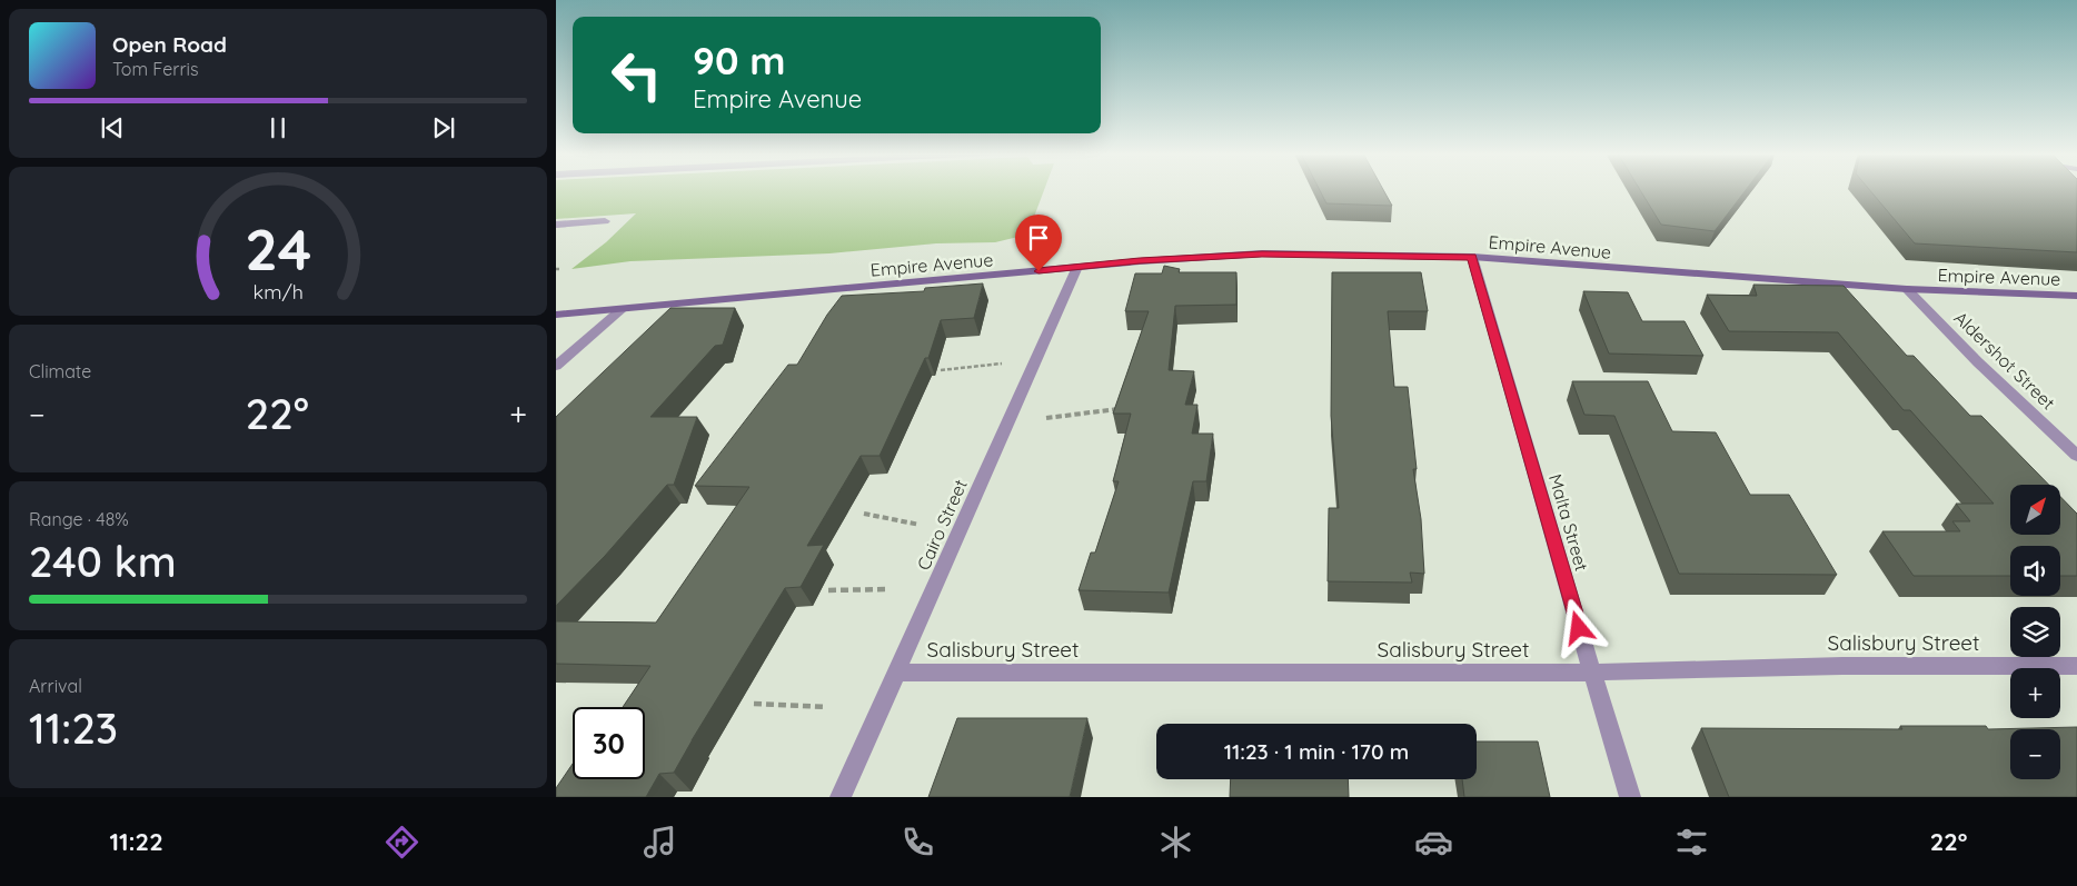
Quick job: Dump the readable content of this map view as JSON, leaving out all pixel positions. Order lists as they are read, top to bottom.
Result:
{
  "streets": {
    "street": [
      "Empire Avenue",
      "Aldershot Street",
      "Malta Street",
      "Cairo Street",
      "Salisbury Street"
    ]
  },
  "crossings": [
    ["Empire Avenue", "Aldershot Street"],
    ["Empire Avenue", "Malta Street"],
    ["Empire Avenue", "Cairo Street"],
    ["Malta Street", "Salisbury Street"],
    ["Cairo Street", "Salisbury Street"]
  ],
  "north": "top right",
  "page": {
    "turn": ["90 m", "Empire Avenue"],
    "song": ["Open Road", "Tom Ferris"],
    "tile": [
      "Climate",
      ["Range · 48%", "240 km"],
      ["Arrival", "11:23"]
    ],
    "heat": ["−", "22°", "+"],
    "map_buttons": ["+", "−"],
    "limit": "30",
    "trip": "11:23 · 1 min · 170 m",
    "tabs": ["11:22", "22°"],
    "gauge": ["24", "km/h"]
  }
}
